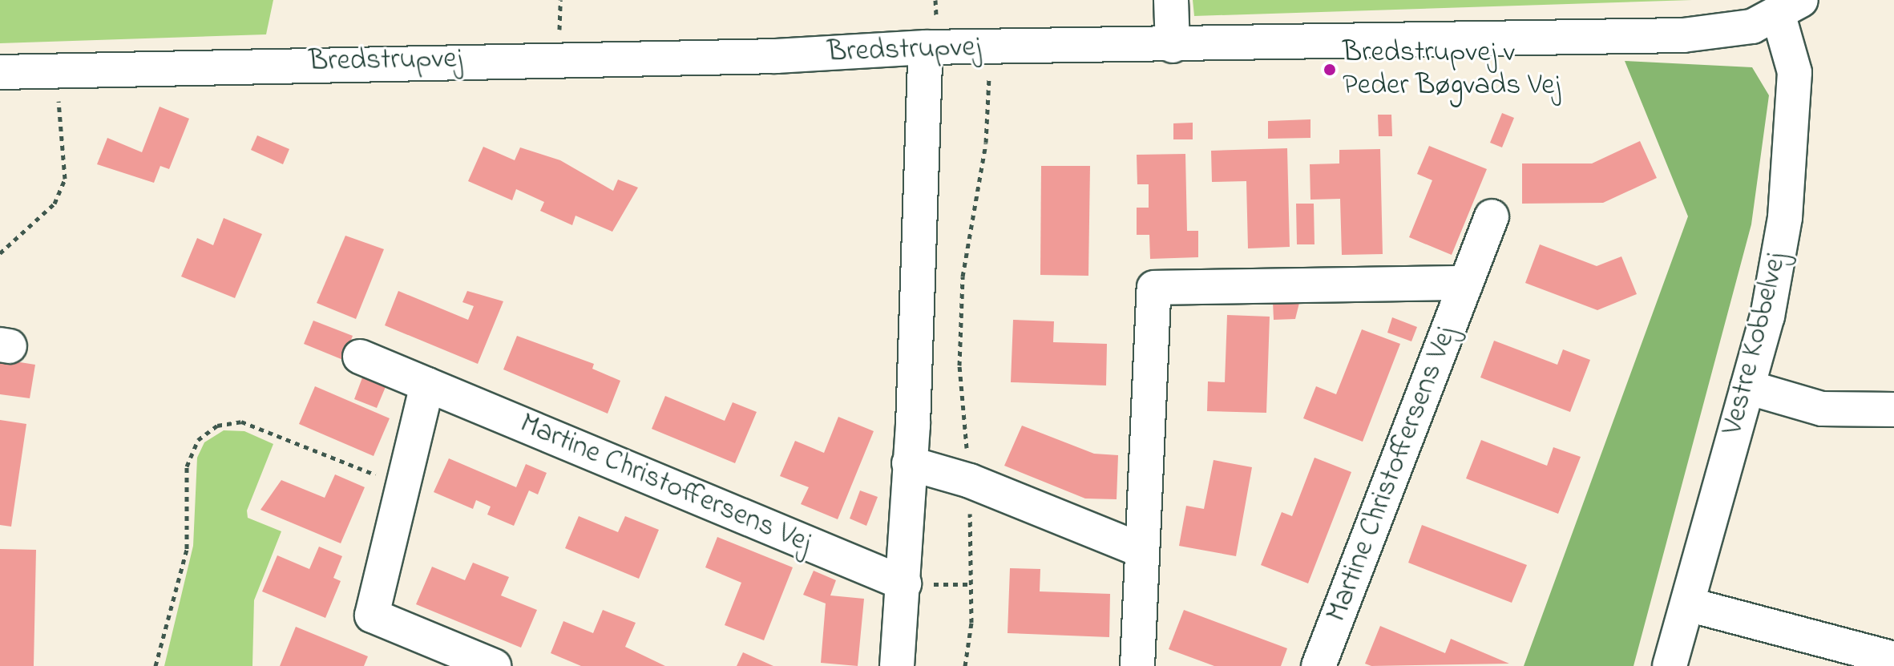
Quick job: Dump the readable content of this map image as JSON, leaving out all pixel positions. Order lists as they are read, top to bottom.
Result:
{
  "streets": {
    "street": ["Bredstrupvej", "Vestre Kobbelvej", "Martine Christoffersens Vej"]
  },
  "crossings": [
    ["Bredstrupvej", "Vestre Kobbelvej"]
  ],
  "places": ["Bredstrupvej v Peder Bøgvads Vej"]
}
